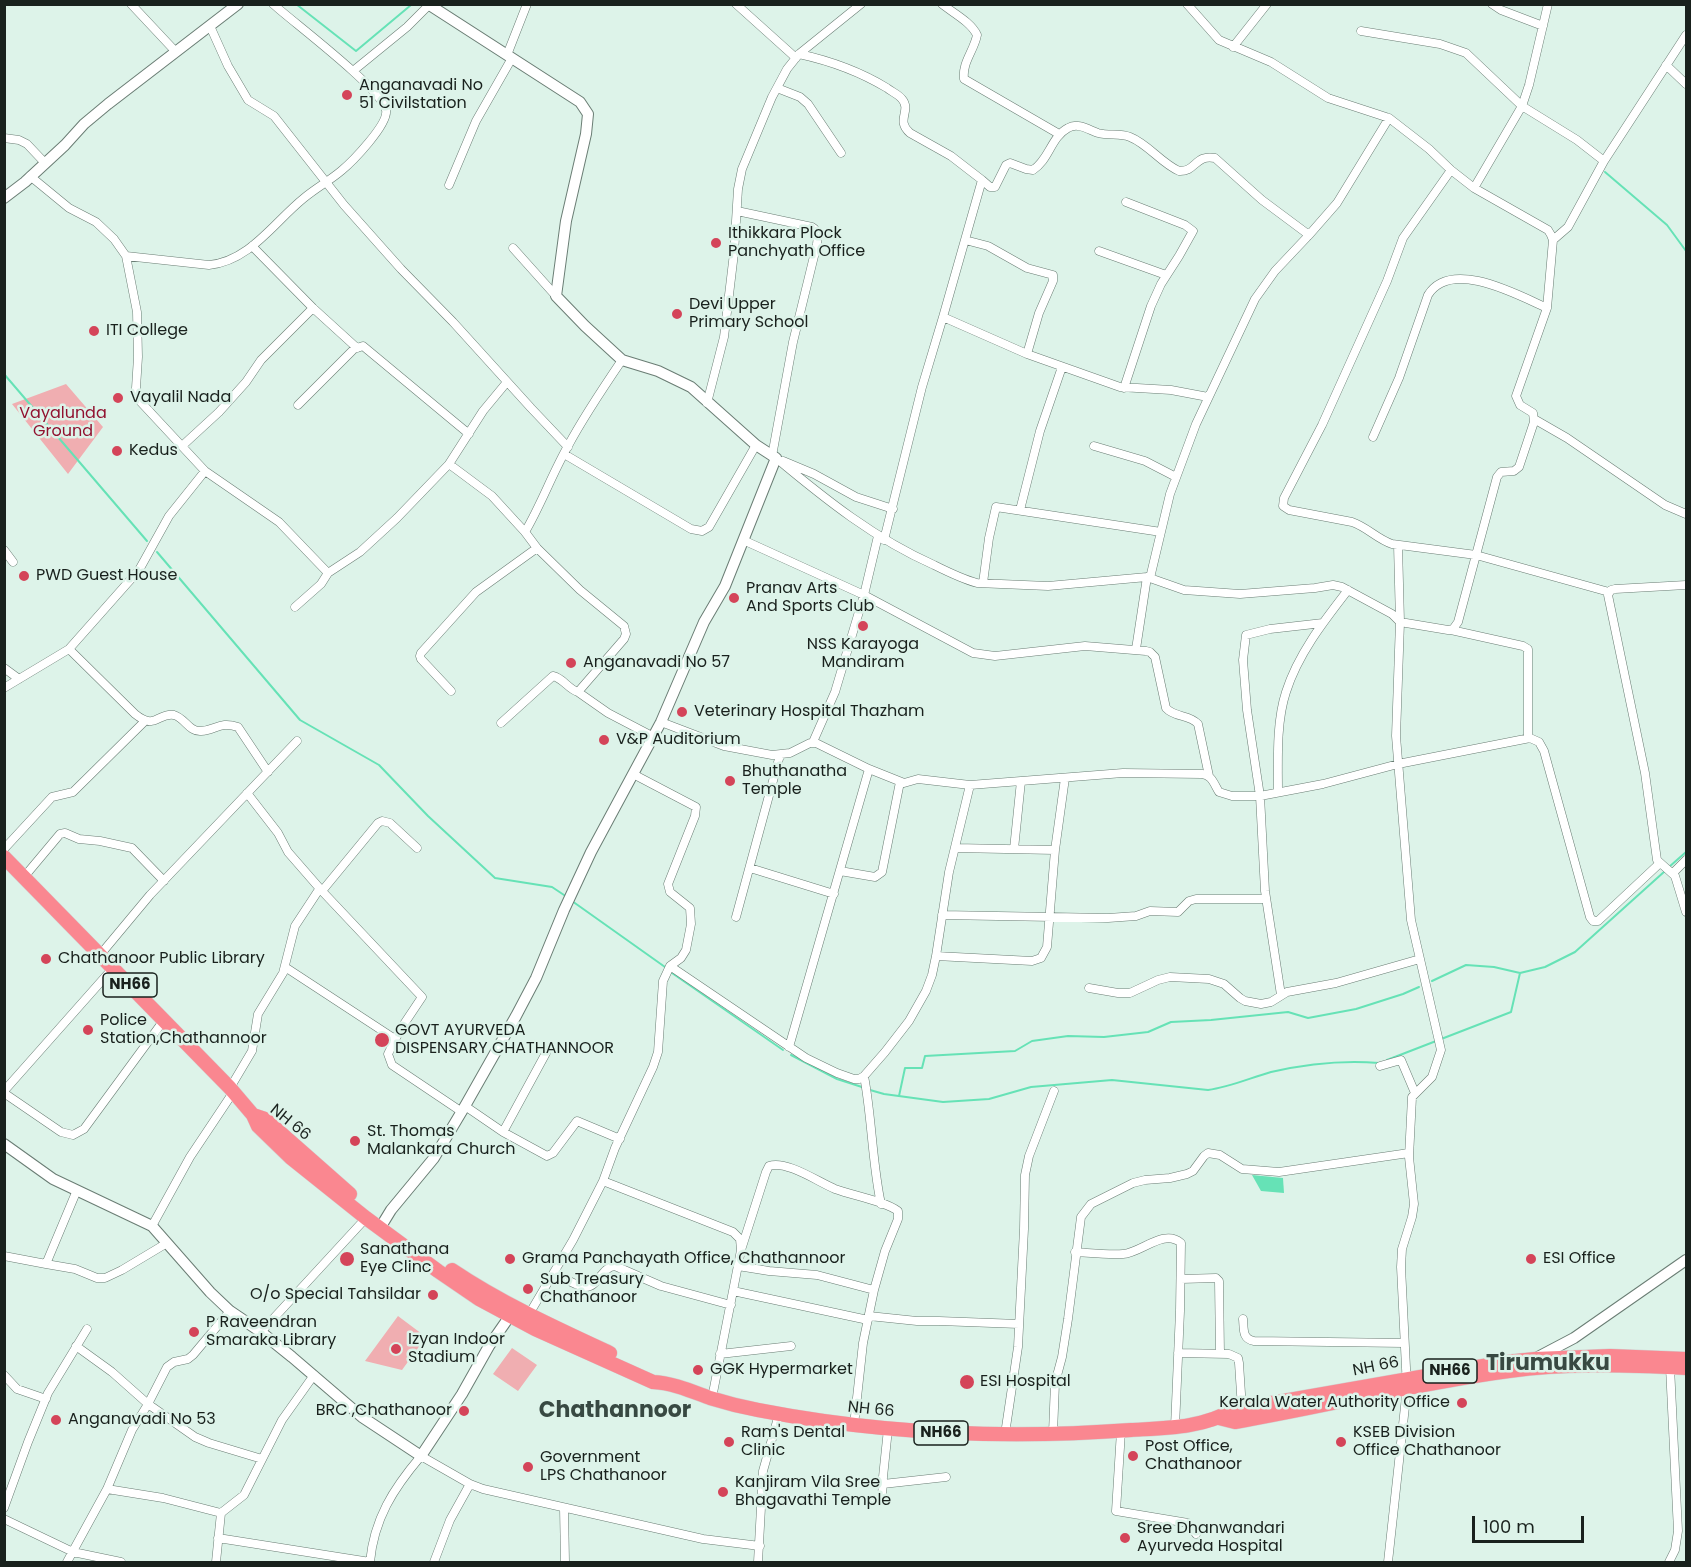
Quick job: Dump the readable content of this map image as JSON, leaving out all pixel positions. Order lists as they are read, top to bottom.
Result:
{
  "streets": {
    "highway": ["NH66", "NH 66"]
  },
  "crossings": [
    ["NH66", "NH 66"]
  ],
  "districts": ["Tirumukku", "Chathannoor"],
  "parks": ["Vayalunda Ground"],
  "places": [
    "Anganavadi No 51 Civilstation",
    "Ithikkara Plock Panchyath Office",
    "Devi Upper Primary School",
    "ITI College",
    "Vayalil Nada",
    "Kedus",
    "PWD Guest House",
    "Pranav Arts And Sports Club",
    "NSS Karayoga Mandiram",
    "Anganavadi No 57",
    "Veterinary Hospital Thazham",
    "V&P Auditorium",
    "Bhuthanatha Temple",
    "Chathanoor Public Library",
    "Police Station,Chathannoor",
    "GOVT AYURVEDA DISPENSARY CHATHANNOOR",
    "St. Thomas Malankara Church",
    "Sanathana Eye Clinc",
    "Grama Panchayath Office, Chathannoor",
    "ESI Office",
    "Sub Treasury Chathanoor",
    "O/o Special Tahsildar",
    "P Raveendran Smaraka Library",
    "Izyan Indoor Stadium",
    "GGK Hypermarket",
    "ESI Hospital",
    "Kerala Water Authority Office",
    "BRC ,Chathanoor",
    "Anganavadi No 53",
    "Ram's Dental Clinic",
    "KSEB Division Office Chathanoor",
    "Post Office, Chathanoor",
    "Government LPS Chathanoor",
    "Kanjiram Vila Sree Bhagavathi Temple",
    "Sree Dhanwandari Ayurveda Hospital"
  ],
  "scale_bar": "100 m"
}
